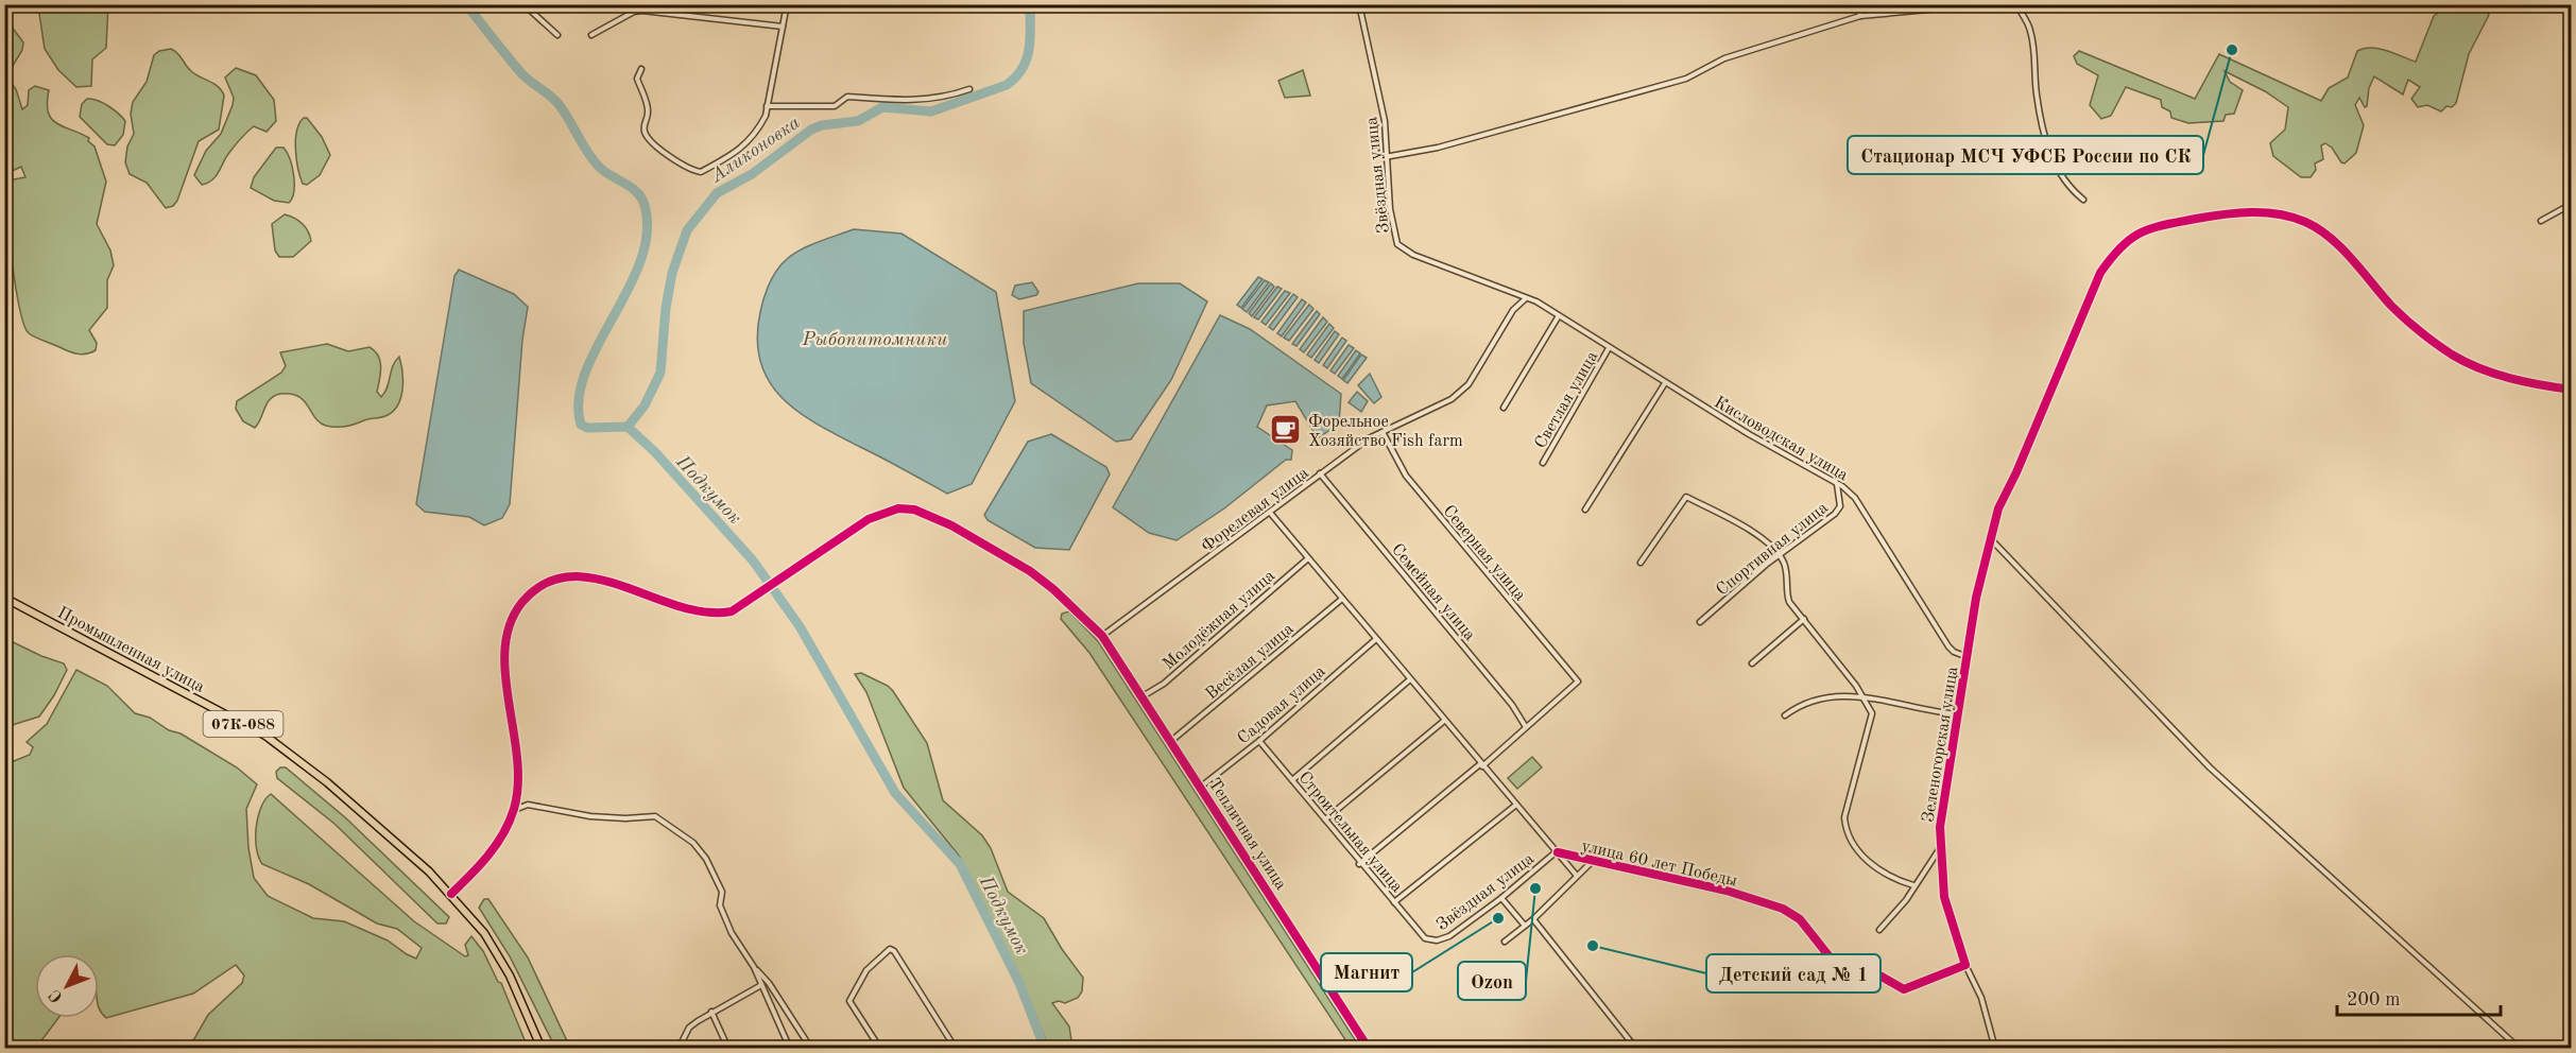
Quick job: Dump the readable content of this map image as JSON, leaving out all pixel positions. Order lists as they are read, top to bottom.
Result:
{
  "streets": {
    "main road": ["Промышленная улица", "07К-088"],
    "street": [
      "Звёздная улица",
      "Светлая улица",
      "Кисловодская улица",
      "Форелевая улица",
      "Спортивная улица",
      "Северная улица",
      "Семейная улица",
      "Молодёжная улица",
      "Весёлая улица",
      "Садовая улица",
      "Зеленогорская улица",
      "Строительная улица",
      "Тепличная улица",
      "улица 60 лет Победы"
    ]
  },
  "crossings": [
    ["Звёздная улица", "Кисловодская улица"],
    ["Звёздная улица", "Форелевая улица"],
    ["Звёздная улица", "Строительная улица"],
    ["Звёздная улица", "улица 60 лет Победы"],
    ["Светлая улица", "Кисловодская улица"],
    ["Кисловодская улица", "Форелевая улица"],
    ["Кисловодская улица", "Спортивная улица"],
    ["Кисловодская улица", "Зеленогорская улица"],
    ["Форелевая улица", "Северная улица"],
    ["Форелевая улица", "Семейная улица"],
    ["Форелевая улица", "Тепличная улица"],
    ["Форелевая улица", "улица 60 лет Победы"],
    ["Северная улица", "Семейная улица"],
    ["Молодёжная улица", "Тепличная улица"],
    ["Молодёжная улица", "улица 60 лет Победы"],
    ["Промышленная улица", "07К-088"],
    ["Весёлая улица", "Тепличная улица"],
    ["Весёлая улица", "улица 60 лет Победы"],
    ["Садовая улица", "Строительная улица"],
    ["Садовая улица", "Тепличная улица"],
    ["Садовая улица", "улица 60 лет Победы"],
    ["Зеленогорская улица", "улица 60 лет Победы"]
  ],
  "water": ["Аликоновка", "Рыбопитомники", "Подкумок"],
  "places": {
    "other": [
      "Стационар МСЧ УФСБ России по СК",
      "Ozon",
      "Магнит",
      "Детский сад № 1"
    ],
    "cafe": ["Форельное Хозяйство Fish farm"]
  },
  "scale_bar": "200 m",
  "north": "bottom left"
}
